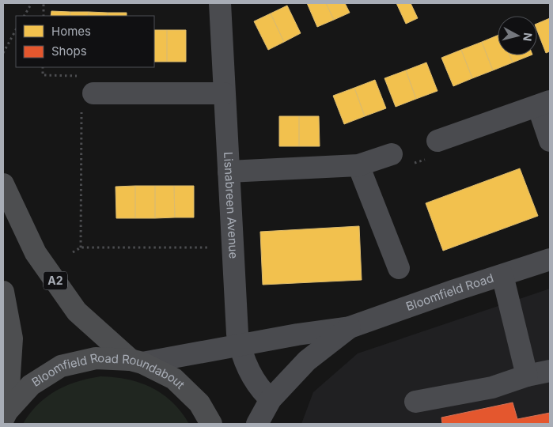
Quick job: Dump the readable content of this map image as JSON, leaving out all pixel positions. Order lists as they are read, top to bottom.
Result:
{
  "streets": {
    "highway": ["A2", "Bloomfield Road Roundabout"],
    "street": ["Lisnabreen Avenue", "Bloomfield Road"]
  },
  "crossings": [
    ["Lisnabreen Avenue", "Bloomfield Road"],
    ["A2", "Bloomfield Road"],
    ["A2", "Bloomfield Road Roundabout"],
    ["Bloomfield Road", "Bloomfield Road Roundabout"]
  ],
  "legend": ["Homes", "Shops"],
  "north": "right"
}
